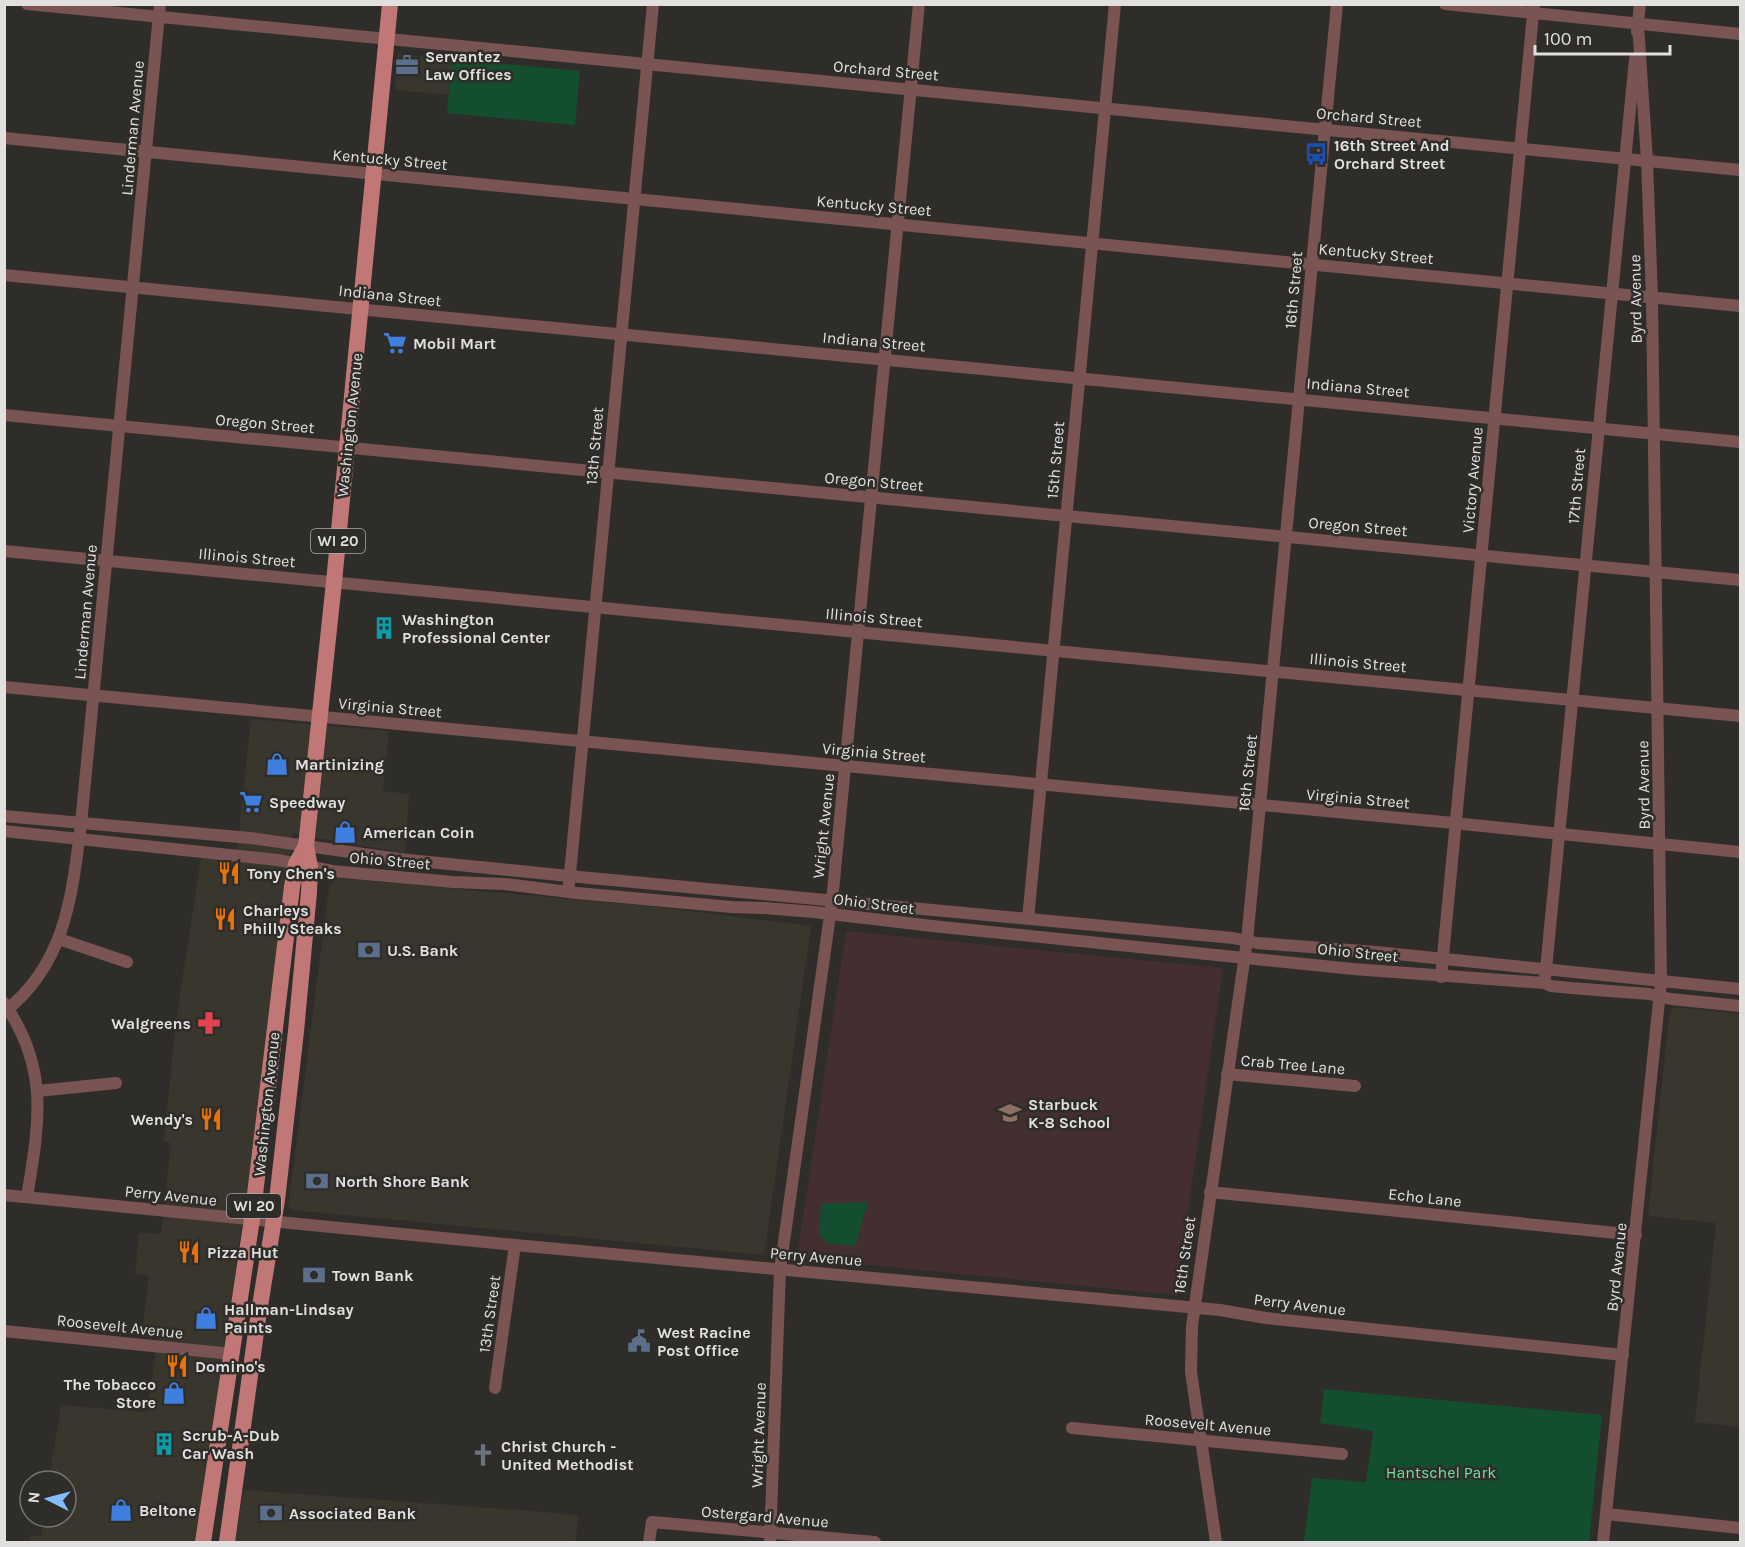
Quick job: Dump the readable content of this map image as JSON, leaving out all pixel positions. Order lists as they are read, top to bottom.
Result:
{
  "streets": {
    "main road": ["Washington Avenue", "WI 20"],
    "street": [
      "Orchard Street",
      "Linderman Avenue",
      "Kentucky Street",
      "16th Street",
      "Indiana Street",
      "Byrd Avenue",
      "Oregon Street",
      "13th Street",
      "15th Street",
      "Victory Avenue",
      "17th Street",
      "Illinois Street",
      "Virginia Street",
      "Wright Avenue",
      "Ohio Street",
      "Crab Tree Lane",
      "Perry Avenue",
      "Echo Lane",
      "Roosevelt Avenue",
      "Ostergard Avenue"
    ]
  },
  "crossings": [
    ["Orchard Street", "Linderman Avenue"],
    ["Orchard Street", "16th Street"],
    ["Orchard Street", "Byrd Avenue"],
    ["Orchard Street", "Washington Avenue"],
    ["Orchard Street", "13th Street"],
    ["Orchard Street", "15th Street"],
    ["Orchard Street", "Victory Avenue"],
    ["Orchard Street", "17th Street"],
    ["Orchard Street", "Wright Avenue"],
    ["Linderman Avenue", "Kentucky Street"],
    ["Linderman Avenue", "Indiana Street"],
    ["Linderman Avenue", "Oregon Street"],
    ["Linderman Avenue", "Illinois Street"],
    ["Linderman Avenue", "Virginia Street"],
    ["Linderman Avenue", "Ohio Street"],
    ["Linderman Avenue", "Perry Avenue"],
    ["Kentucky Street", "16th Street"],
    ["Kentucky Street", "Byrd Avenue"],
    ["Kentucky Street", "Washington Avenue"],
    ["Kentucky Street", "13th Street"],
    ["Kentucky Street", "15th Street"],
    ["Kentucky Street", "Victory Avenue"],
    ["Kentucky Street", "17th Street"],
    ["Kentucky Street", "Wright Avenue"],
    ["16th Street", "Indiana Street"],
    ["16th Street", "Oregon Street"],
    ["16th Street", "Illinois Street"],
    ["16th Street", "Virginia Street"],
    ["16th Street", "Ohio Street"],
    ["16th Street", "Crab Tree Lane"],
    ["16th Street", "Perry Avenue"],
    ["16th Street", "Echo Lane"],
    ["16th Street", "Roosevelt Avenue"],
    ["Indiana Street", "Byrd Avenue"],
    ["Indiana Street", "Washington Avenue"],
    ["Indiana Street", "13th Street"],
    ["Indiana Street", "15th Street"],
    ["Indiana Street", "Victory Avenue"],
    ["Indiana Street", "17th Street"],
    ["Indiana Street", "Wright Avenue"],
    ["Byrd Avenue", "Oregon Street"],
    ["Byrd Avenue", "17th Street"],
    ["Byrd Avenue", "Illinois Street"],
    ["Byrd Avenue", "Virginia Street"],
    ["Byrd Avenue", "Ohio Street"],
    ["Byrd Avenue", "Perry Avenue"],
    ["Byrd Avenue", "Echo Lane"],
    ["Oregon Street", "Washington Avenue"],
    ["Oregon Street", "13th Street"],
    ["Oregon Street", "15th Street"],
    ["Oregon Street", "Victory Avenue"],
    ["Oregon Street", "17th Street"],
    ["Oregon Street", "Wright Avenue"],
    ["Washington Avenue", "Illinois Street"],
    ["Washington Avenue", "Virginia Street"],
    ["Washington Avenue", "Ohio Street"],
    ["Washington Avenue", "Perry Avenue"],
    ["Washington Avenue", "Roosevelt Avenue"],
    ["13th Street", "Illinois Street"],
    ["13th Street", "Virginia Street"],
    ["13th Street", "Ohio Street"],
    ["13th Street", "Perry Avenue"],
    ["15th Street", "Illinois Street"],
    ["15th Street", "Virginia Street"],
    ["15th Street", "Ohio Street"],
    ["Victory Avenue", "Illinois Street"],
    ["Victory Avenue", "Virginia Street"],
    ["Victory Avenue", "Ohio Street"],
    ["17th Street", "Illinois Street"],
    ["17th Street", "Virginia Street"],
    ["17th Street", "Ohio Street"],
    ["Illinois Street", "Wright Avenue"],
    ["Virginia Street", "Wright Avenue"],
    ["Wright Avenue", "Ohio Street"],
    ["Wright Avenue", "Perry Avenue"],
    ["Wright Avenue", "Ostergard Avenue"]
  ],
  "parks": ["Hantschel Park"],
  "places": {
    "office": ["Servantez Law Offices"],
    "bus stop": ["16th Street And Orchard Street"],
    "supermarket": ["Mobil Mart", "Speedway"],
    "building": ["Washington Professional Center", "Scrub-A-Dub Car Wash"],
    "shop": [
      "Martinizing",
      "American Coin",
      "Hallman-Lindsay Paints",
      "The Tobacco Store",
      "Beltone"
    ],
    "restaurant": [
      "Tony Chen's",
      "Charleys Philly Steaks",
      "Wendy's",
      "Pizza Hut",
      "Domino's"
    ],
    "bank": [
      "U.S. Bank",
      "North Shore Bank",
      "Town Bank",
      "Associated Bank"
    ],
    "pharmacy": ["Walgreens"],
    "school or university": ["Starbuck K-8 School"],
    "public building": ["West Racine Post Office"],
    "church": ["Christ Church - United Methodist"]
  },
  "scale_bar": "100 m",
  "north": "left"
}
